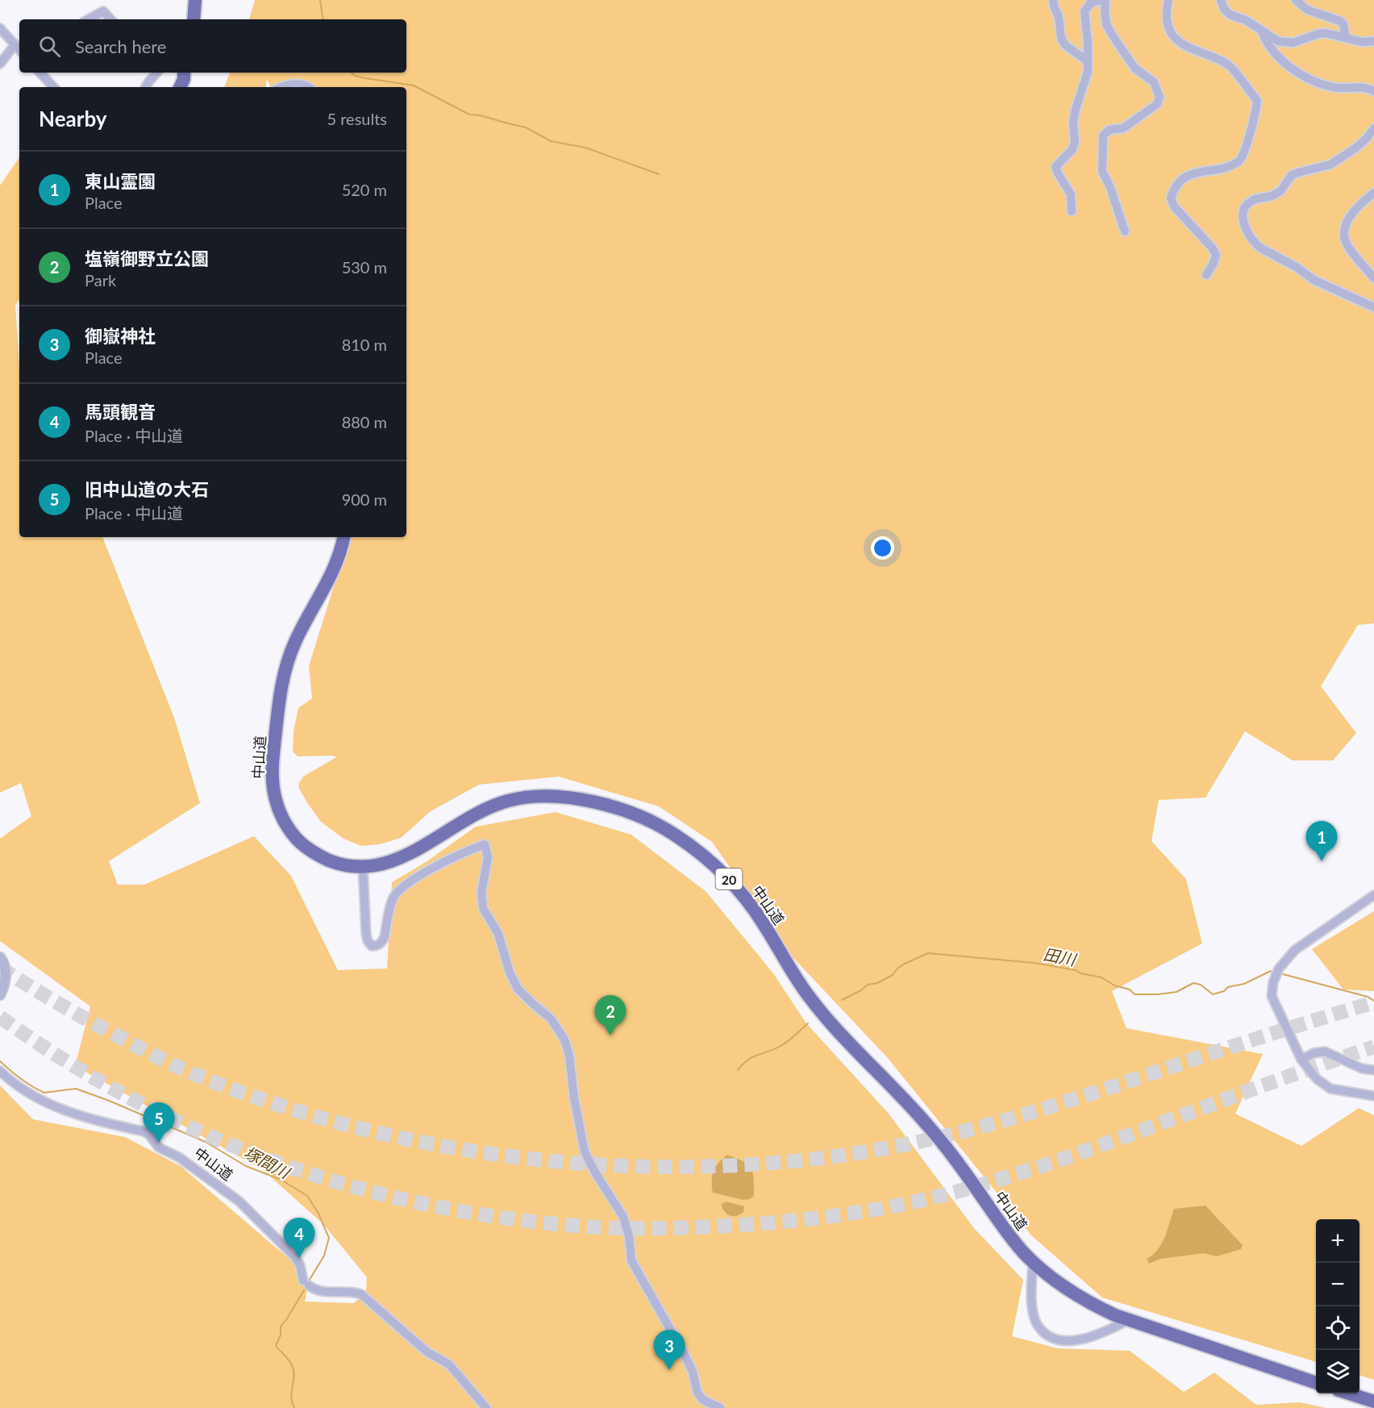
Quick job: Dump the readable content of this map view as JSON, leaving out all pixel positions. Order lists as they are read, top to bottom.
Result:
{
  "streets": {
    "highway": ["中山道", "20"]
  },
  "water": ["田川", "塚間川"],
  "page": {
    "search": "Search here",
    "heading": ["Nearby", "5 results"],
    "list": [
      {
        "mark": "1",
        "name": "東山霊園",
        "note": "Place",
        "value": "520 m"
      },
      {
        "mark": "2",
        "name": "塩嶺御野立公園",
        "note": "Park",
        "value": "530 m"
      },
      {
        "mark": "3",
        "name": "御嶽神社",
        "note": "Place",
        "value": "810 m"
      },
      {
        "mark": "4",
        "name": "馬頭観音",
        "note": "Place · 中山道",
        "value": "880 m"
      },
      {
        "mark": "5",
        "name": "旧中山道の大石",
        "note": "Place · 中山道",
        "value": "900 m"
      }
    ],
    "pins": [
      "1",
      "2",
      "5",
      "4",
      "3"
    ],
    "map_buttons": ["+", "−"]
  }
}
